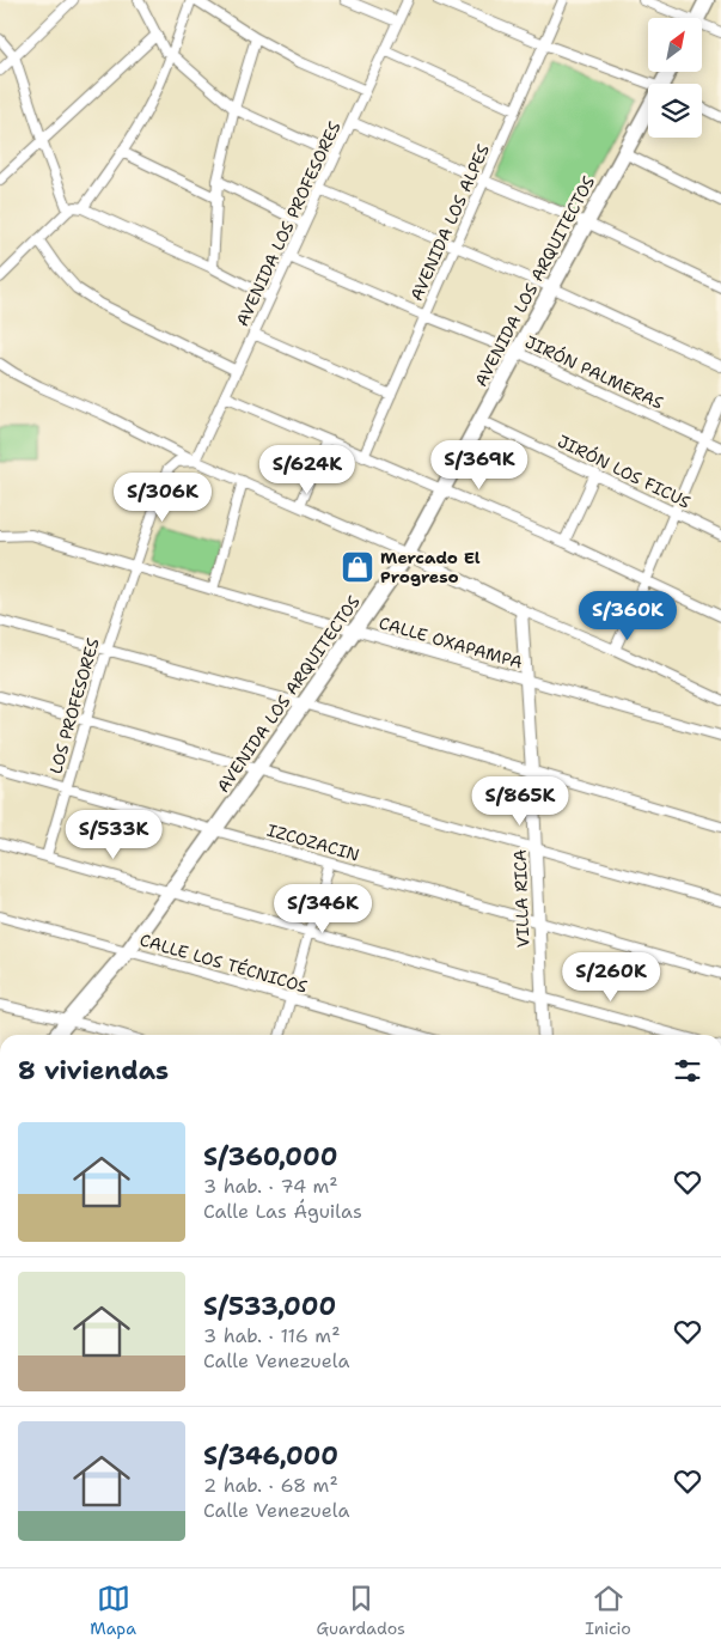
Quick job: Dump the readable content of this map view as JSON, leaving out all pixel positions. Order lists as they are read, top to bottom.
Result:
{
  "streets": {
    "main road": ["AVENIDA LOS ARQUITECTOS"],
    "street": [
      "AVENIDA LOS ALPES",
      "AVENIDA LOS PROFESORES",
      "JIRÓN PALMERAS",
      "JIRÓN LOS FICUS",
      "CALLE OXAPAMPA",
      "LOS PROFESORES",
      "IZCOZACIN",
      "VILLA RICA",
      "CALLE LOS TÉCNICOS"
    ]
  },
  "crossings": [
    ["AVENIDA LOS ALPES", "JIRÓN PALMERAS"],
    ["AVENIDA LOS PROFESORES", "JIRÓN PALMERAS"],
    ["AVENIDA LOS PROFESORES", "LOS PROFESORES"],
    ["AVENIDA LOS ARQUITECTOS", "JIRÓN PALMERAS"],
    ["AVENIDA LOS ARQUITECTOS", "JIRÓN LOS FICUS"],
    ["AVENIDA LOS ARQUITECTOS", "CALLE OXAPAMPA"],
    ["AVENIDA LOS ARQUITECTOS", "IZCOZACIN"],
    ["AVENIDA LOS ARQUITECTOS", "CALLE LOS TÉCNICOS"],
    ["CALLE OXAPAMPA", "LOS PROFESORES"],
    ["CALLE OXAPAMPA", "VILLA RICA"],
    ["LOS PROFESORES", "IZCOZACIN"],
    ["IZCOZACIN", "VILLA RICA"]
  ],
  "places": {
    "shop": ["Mercado El Progreso"]
  },
  "north": "top right",
  "page": {
    "price": [
      "S/369K",
      "S/624K",
      "S/306K",
      "S/360K",
      "S/865K",
      "S/533K",
      "S/346K",
      "S/260K"
    ],
    "heading": "8 viviendas",
    "list": [
      {
        "name": "S/360,000",
        "note": "3 hab. · 74 m² · Calle Las Águilas"
      },
      {
        "name": "S/533,000",
        "note": "3 hab. · 116 m² · Calle Venezuela"
      },
      {
        "name": "S/346,000",
        "note": "2 hab. · 68 m² · Calle Venezuela"
      }
    ],
    "tabs": ["Mapa", "Guardados", "Inicio"]
  }
}
